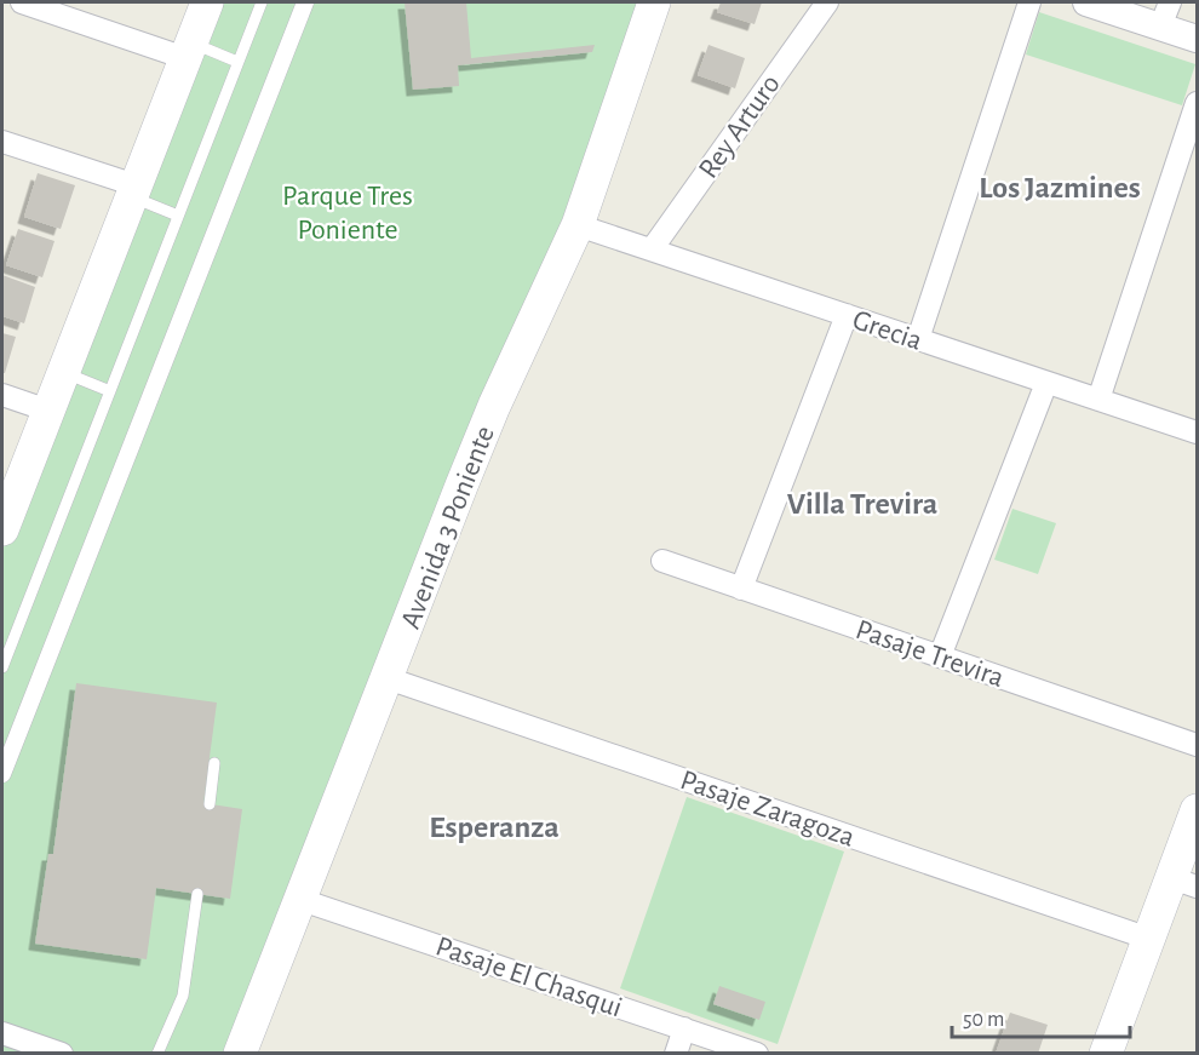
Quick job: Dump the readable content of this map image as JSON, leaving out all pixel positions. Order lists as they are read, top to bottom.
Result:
{
  "streets": {
    "main road": ["Avenida 3 Poniente"],
    "street": [
      "Rey Arturo",
      "Grecia",
      "Pasaje Trevira",
      "Pasaje Zaragoza",
      "Pasaje El Chasqui"
    ]
  },
  "crossings": [
    ["Rey Arturo", "Grecia"],
    ["Grecia", "Avenida 3 Poniente"],
    ["Avenida 3 Poniente", "Pasaje Zaragoza"],
    ["Avenida 3 Poniente", "Pasaje El Chasqui"]
  ],
  "districts": ["Los Jazmines", "Villa Trevira", "Esperanza"],
  "parks": ["Parque Tres Poniente"],
  "scale_bar": "50 m"
}
